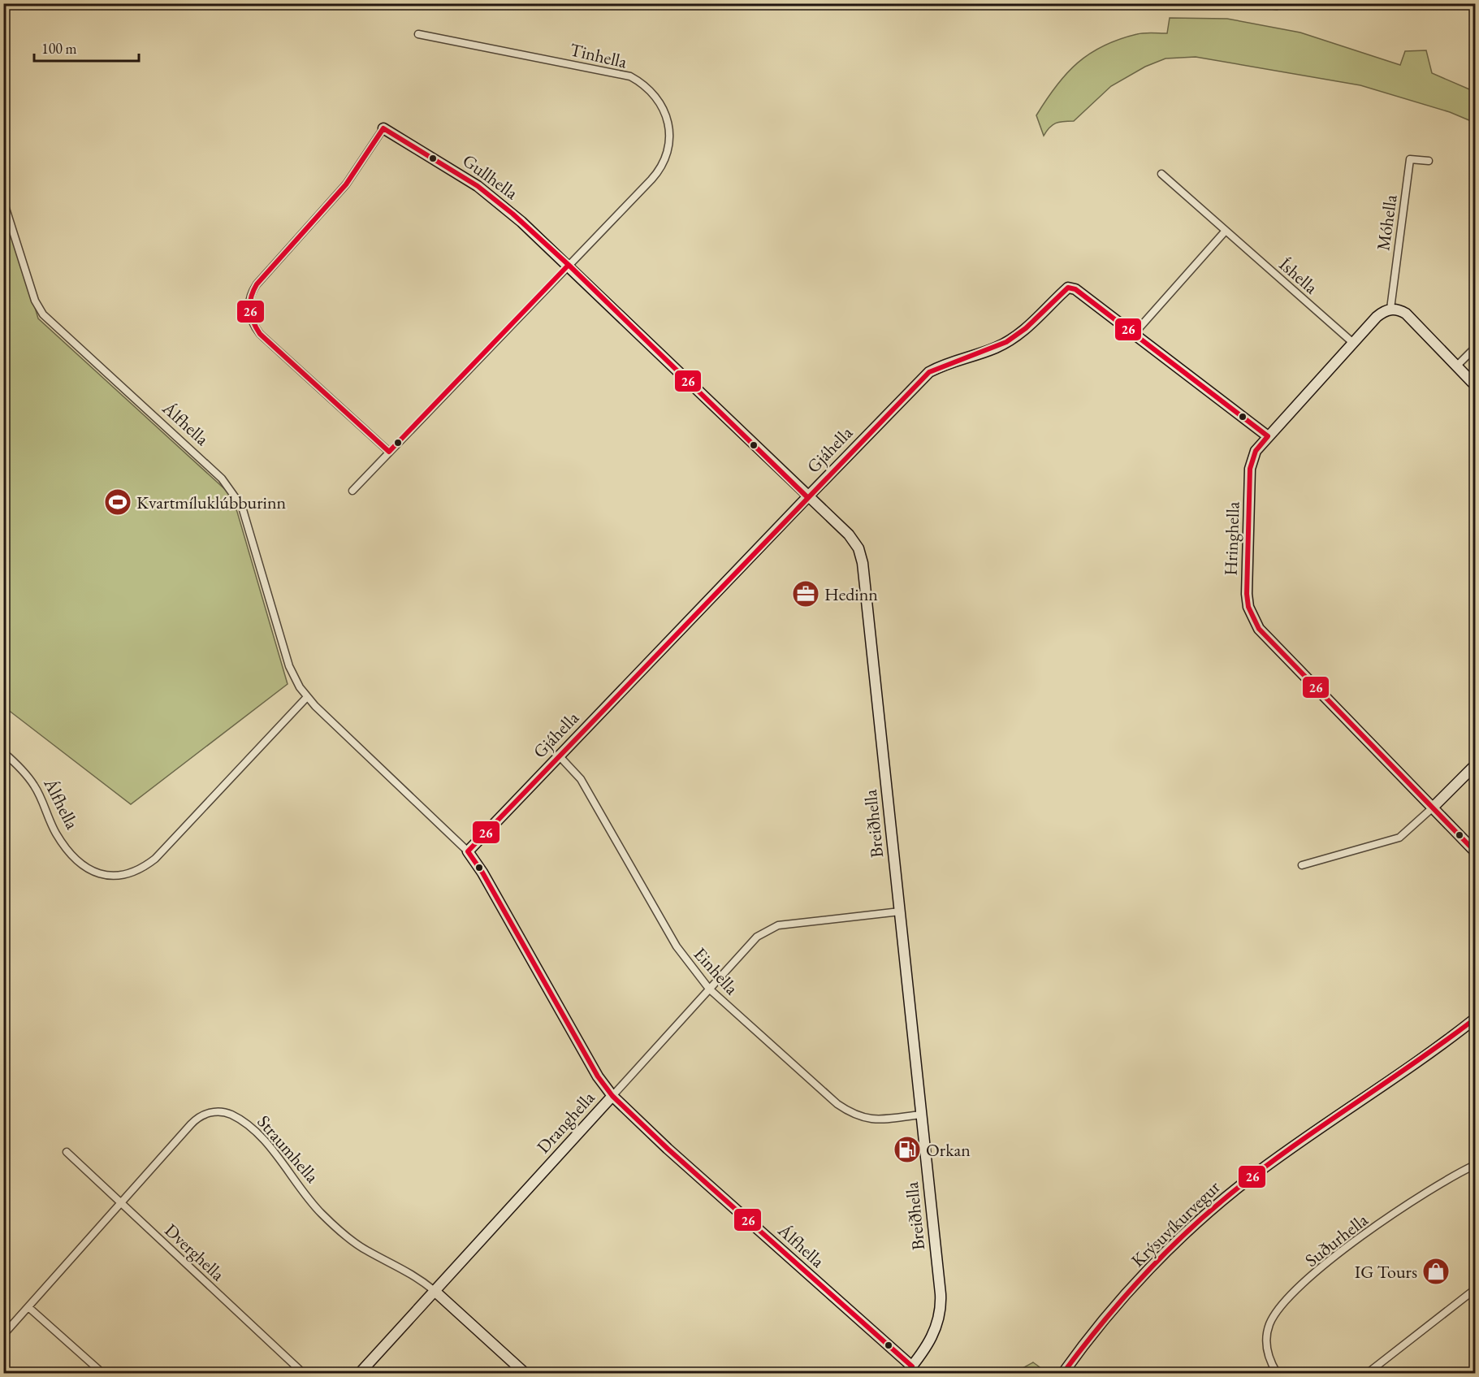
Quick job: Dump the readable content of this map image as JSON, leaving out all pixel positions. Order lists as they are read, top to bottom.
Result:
{
  "streets": {
    "street": [
      "Tinhella",
      "Gullhella",
      "Móhella",
      "Íshella",
      "Álfhella",
      "Gjáhella",
      "Hringhella",
      "Breiðhella",
      "Einhella",
      "Dranghella",
      "Straumhella",
      "Krýsuvíkurvegur",
      "Suðurhella",
      "Dverghella"
    ]
  },
  "crossings": [
    ["Tinhella", "Gullhella"],
    ["Tinhella", "Breiðhella"],
    ["Gullhella", "Breiðhella"],
    ["Móhella", "Hringhella"],
    ["Íshella", "Hringhella"],
    ["Álfhella", "Gjáhella"],
    ["Álfhella", "Breiðhella"],
    ["Álfhella", "Dranghella"],
    ["Gjáhella", "Hringhella"],
    ["Gjáhella", "Breiðhella"],
    ["Gjáhella", "Einhella"],
    ["Breiðhella", "Einhella"],
    ["Breiðhella", "Dranghella"],
    ["Einhella", "Dranghella"],
    ["Dranghella", "Straumhella"],
    ["Straumhella", "Dverghella"]
  ],
  "places": {
    "sports": ["Kvartmíluklúbburinn"],
    "office": ["Hedinn"],
    "fuel station": ["Orkan"],
    "shop": ["IG Tours"]
  },
  "lines": ["transit line 26"],
  "scale_bar": "100 m"
}
